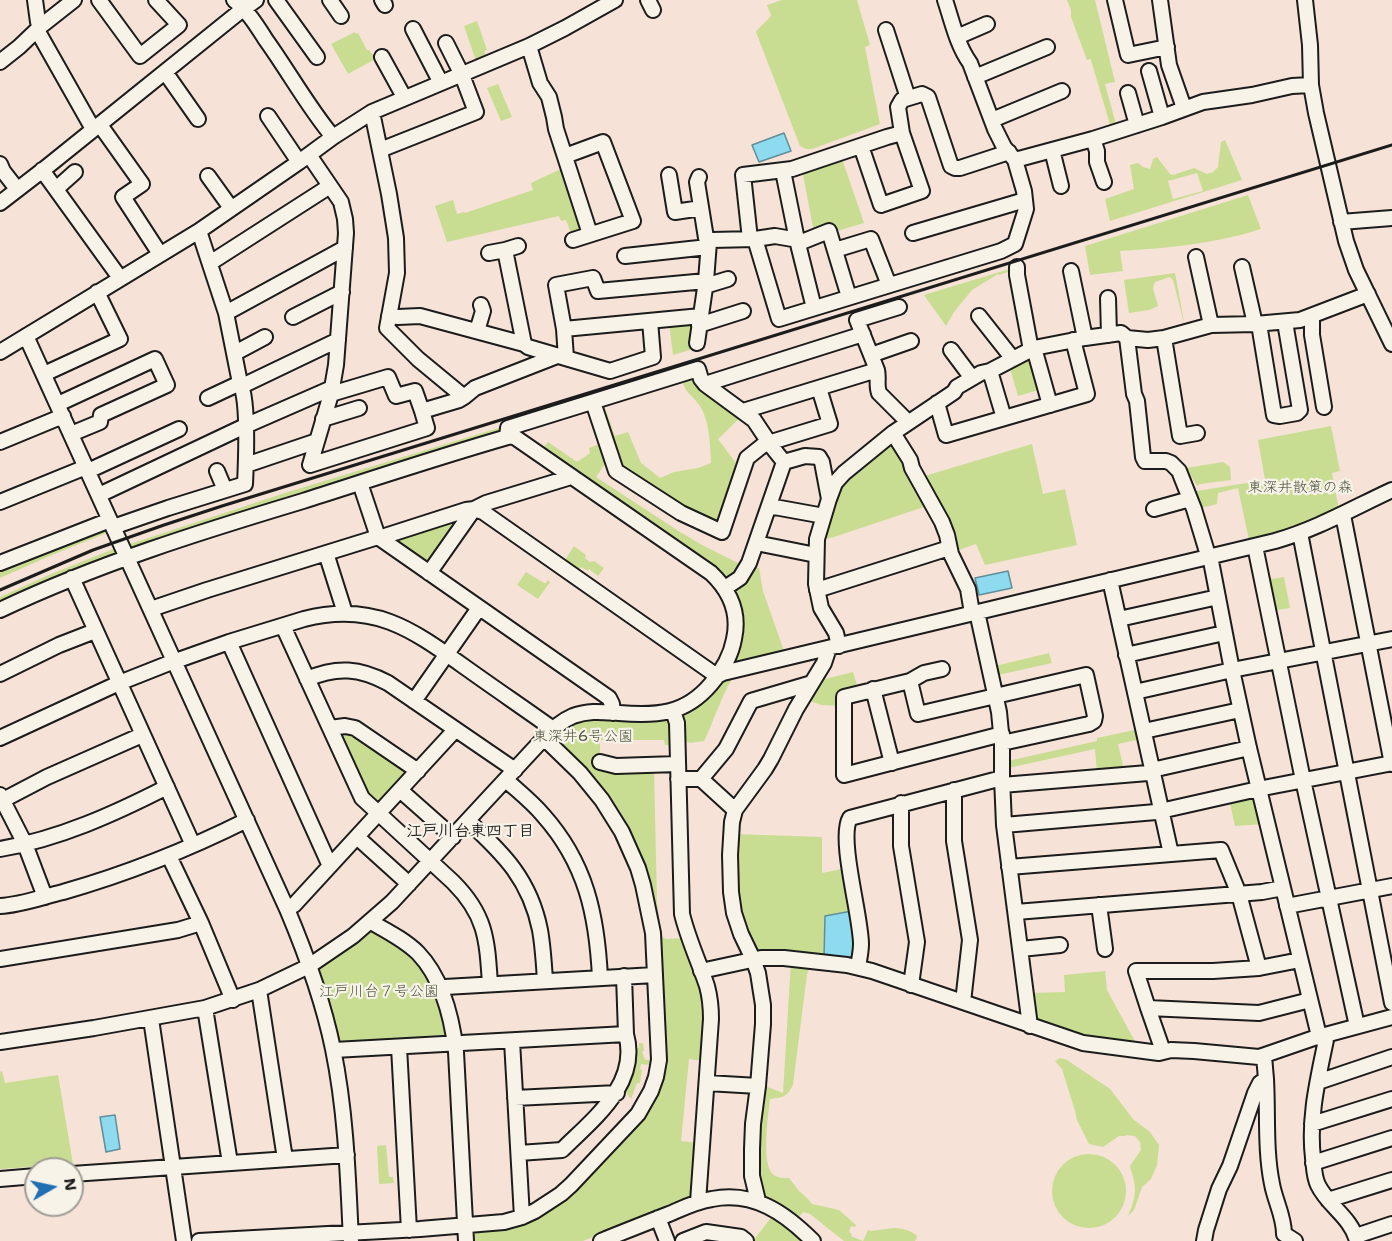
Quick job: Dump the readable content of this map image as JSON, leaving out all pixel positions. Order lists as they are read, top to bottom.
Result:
{
  "districts": ["江戸川台東四丁目"],
  "parks": ["東深井散策の森", "東深井6号公園", "江戸川台７号公園"],
  "north": "right"
}
